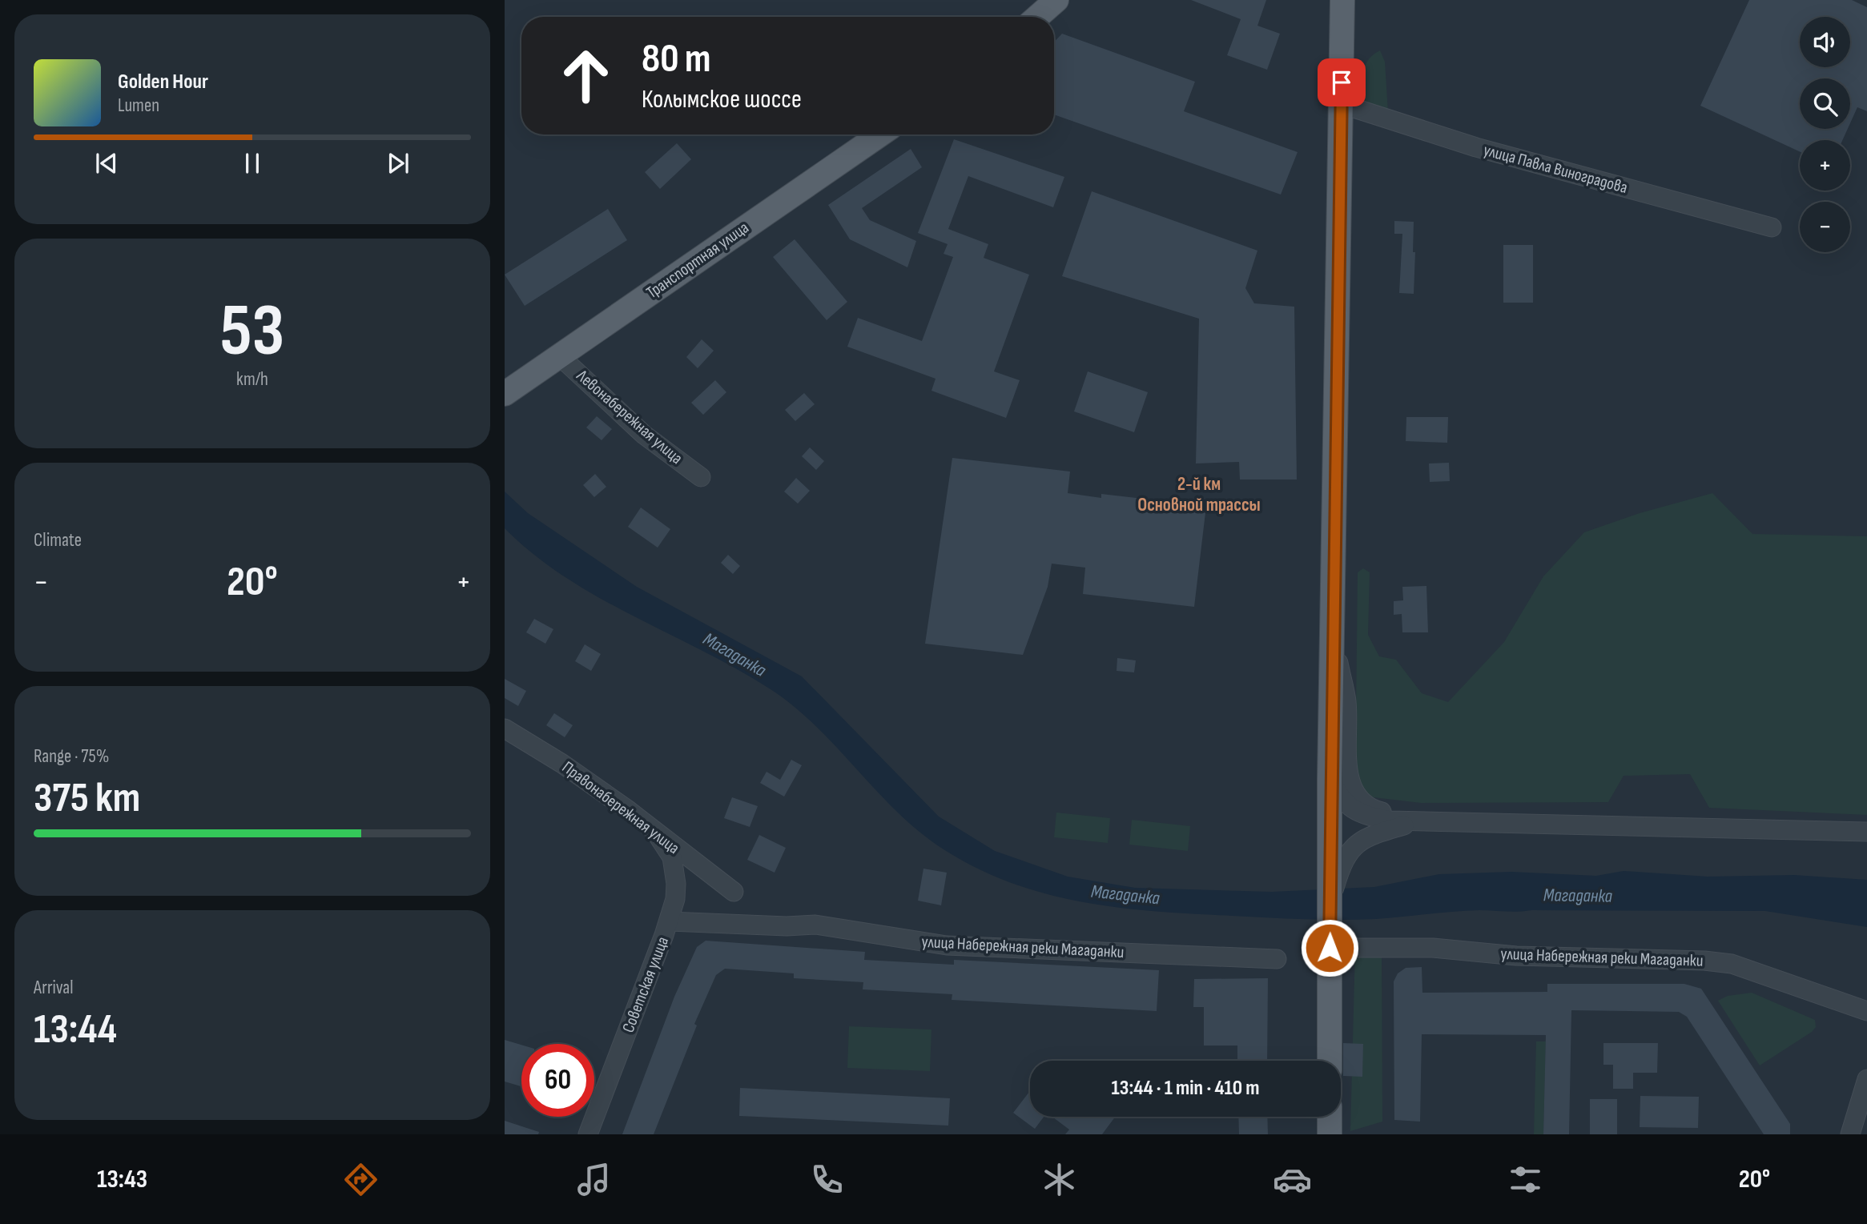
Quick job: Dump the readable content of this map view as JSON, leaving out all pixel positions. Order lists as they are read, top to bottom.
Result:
{
  "streets": {
    "main road": ["Транспортная улица"],
    "street": [
      "улица Павла Виноградова",
      "Левонабережная улица",
      "Правонабережная улица",
      "улица Набережная реки Магаданки",
      "Советская улица"
    ]
  },
  "crossings": [
    ["Транспортная улица", "Левонабережная улица"],
    ["Правонабережная улица", "Советская улица"],
    ["улица Набережная реки Магаданки", "Советская улица"]
  ],
  "districts": ["2-й км Основной трассы"],
  "water": ["Магаданка"],
  "page": {
    "map_buttons": ["+", "−"],
    "turn": ["80 m", "Колымское шоссе"],
    "song": ["Golden Hour", "Lumen"],
    "tile": [
      ["53", "km/h"],
      "Climate",
      ["Range · 75%", "375 km"],
      ["Arrival", "13:44"]
    ],
    "heat": ["−", "20°", "+"],
    "limit": "60",
    "trip": "13:44 · 1 min · 410 m",
    "tabs": ["13:43", "20°"]
  }
}
